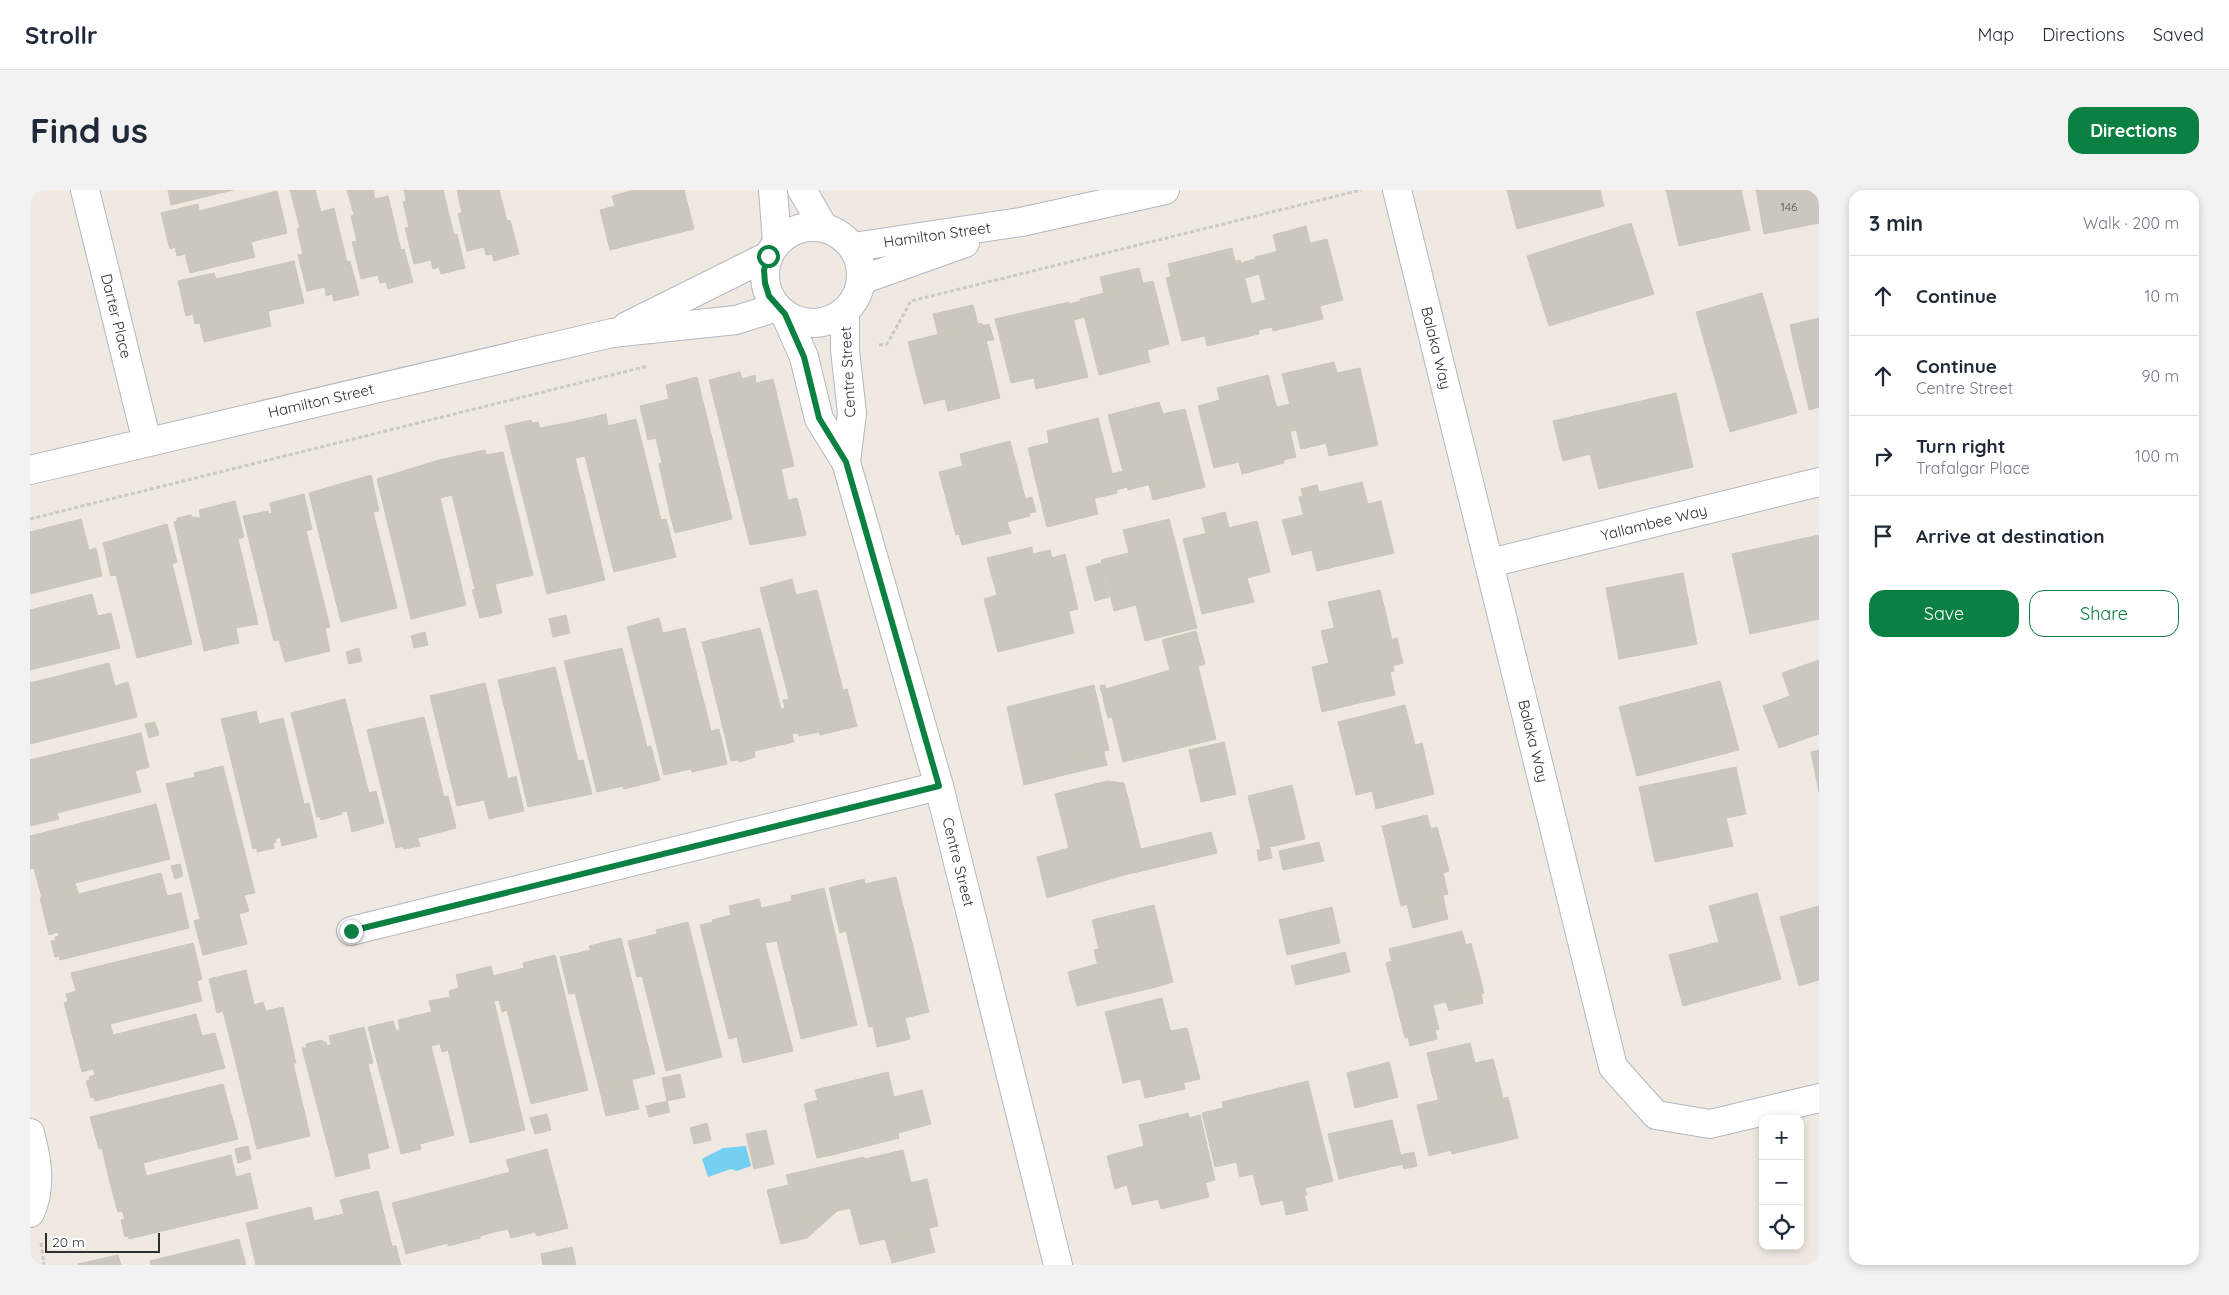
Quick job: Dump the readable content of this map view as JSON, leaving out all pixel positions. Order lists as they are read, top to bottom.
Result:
{
  "streets": {
    "street": [
      "Hamilton Street",
      "Darter Place",
      "Balaka Way",
      "Centre Street",
      "Yallambee Way"
    ]
  },
  "crossings": [
    ["Hamilton Street", "Darter Place"],
    ["Hamilton Street", "Centre Street"],
    ["Balaka Way", "Yallambee Way"]
  ],
  "house_numbers": ["146"],
  "scale_bar": "20 m",
  "page": {
    "header": "Strollr",
    "nav": ["Map", "Directions", "Saved"],
    "buttons": [
      "Directions",
      ["Save", "Share"]
    ],
    "title": "Find us",
    "heading": ["3 min", "Walk · 200 m"],
    "list": [
      ["Continue", "10 m"],
      ["Continue", "Centre Street", "90 m"],
      ["Turn right", "Trafalgar Place", "100 m"],
      "Arrive at destination"
    ],
    "map_buttons": ["+", "−"],
    "scale": "20 m"
  }
}
